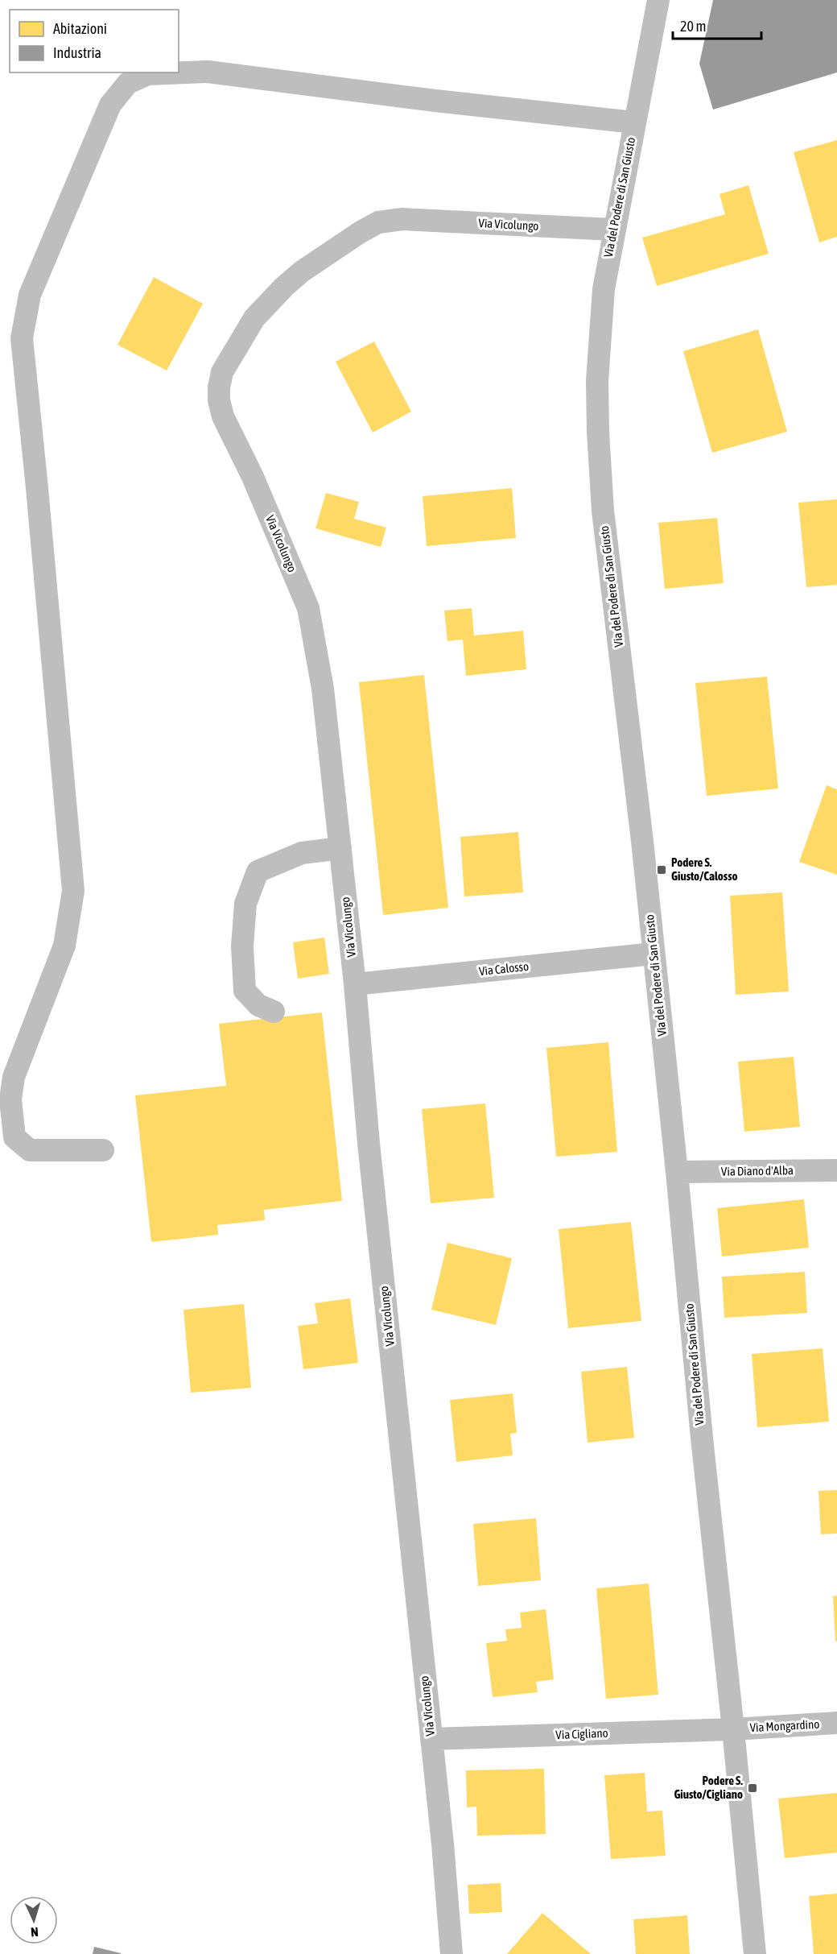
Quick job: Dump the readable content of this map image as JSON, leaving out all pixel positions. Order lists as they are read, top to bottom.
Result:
{
  "streets": {
    "street": [
      "Via del Podere di San Giusto",
      "Via Vicolungo",
      "Via Calosso",
      "Via Diano d'Alba",
      "Via Mongardino",
      "Via Cigliano"
    ]
  },
  "crossings": [
    ["Via del Podere di San Giusto", "Via Vicolungo"],
    ["Via del Podere di San Giusto", "Via Calosso"],
    ["Via del Podere di San Giusto", "Via Diano d'Alba"],
    ["Via del Podere di San Giusto", "Via Mongardino"],
    ["Via del Podere di San Giusto", "Via Cigliano"],
    ["Via Vicolungo", "Via Calosso"],
    ["Via Vicolungo", "Via Cigliano"],
    ["Via Mongardino", "Via Cigliano"]
  ],
  "places": {
    "transit": ["Podere S. Giusto/Calosso", "Podere S. Giusto/Cigliano"]
  },
  "legend": ["Abitazioni", "Industria"],
  "scale_bar": "20 m",
  "north": "bottom"
}
